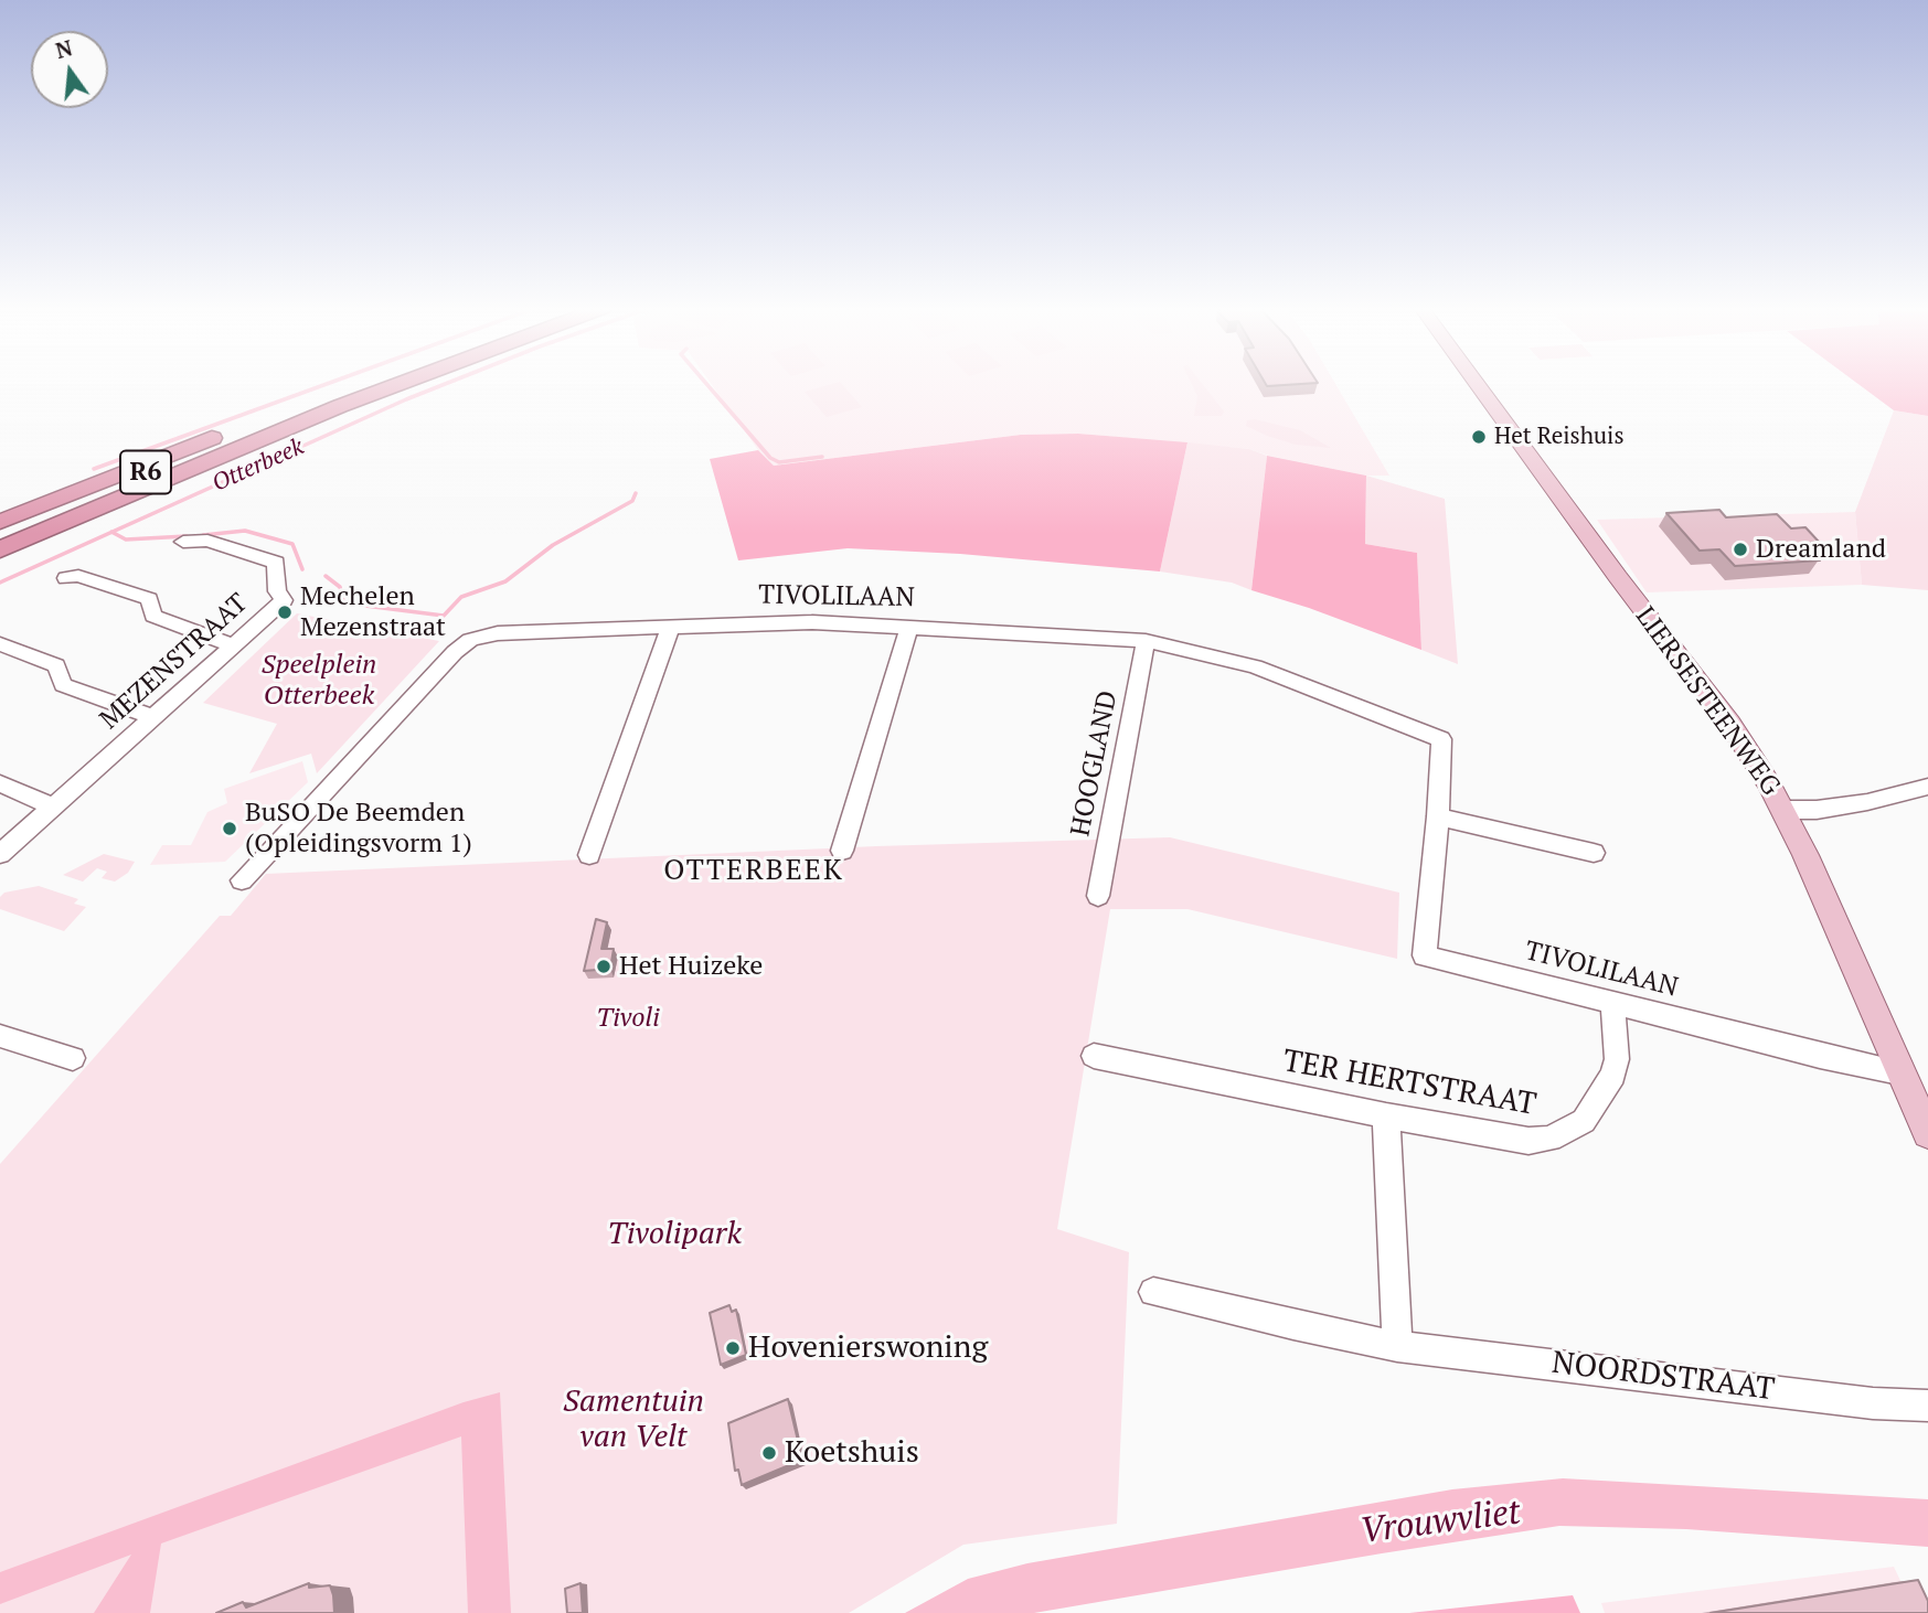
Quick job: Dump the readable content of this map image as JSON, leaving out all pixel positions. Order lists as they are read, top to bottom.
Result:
{
  "streets": {
    "highway": ["R6"],
    "main road": ["LIERSESTEENWEG"],
    "street": [
      "TIVOLILAAN",
      "MEZENSTRAAT",
      "HOOGLAND",
      "TER HERTSTRAAT",
      "NOORDSTRAAT"
    ]
  },
  "crossings": [
    ["TIVOLILAAN", "LIERSESTEENWEG"],
    ["TIVOLILAAN", "HOOGLAND"],
    ["TIVOLILAAN", "TER HERTSTRAAT"]
  ],
  "districts": ["OTTERBEEK"],
  "water": ["Otterbeek", "Vrouwvliet"],
  "parks": [
    "Speelplein Otterbeek",
    "Tivoli",
    "Tivolipark",
    "Samentuin van Velt"
  ],
  "places": [
    "Het Reishuis",
    "Dreamland",
    "Mechelen Mezenstraat",
    "BuSO De Beemden (Opleidingsvorm 1)",
    "Het Huizeke",
    "Hovenierswoning",
    "Koetshuis"
  ],
  "north": "top"
}
